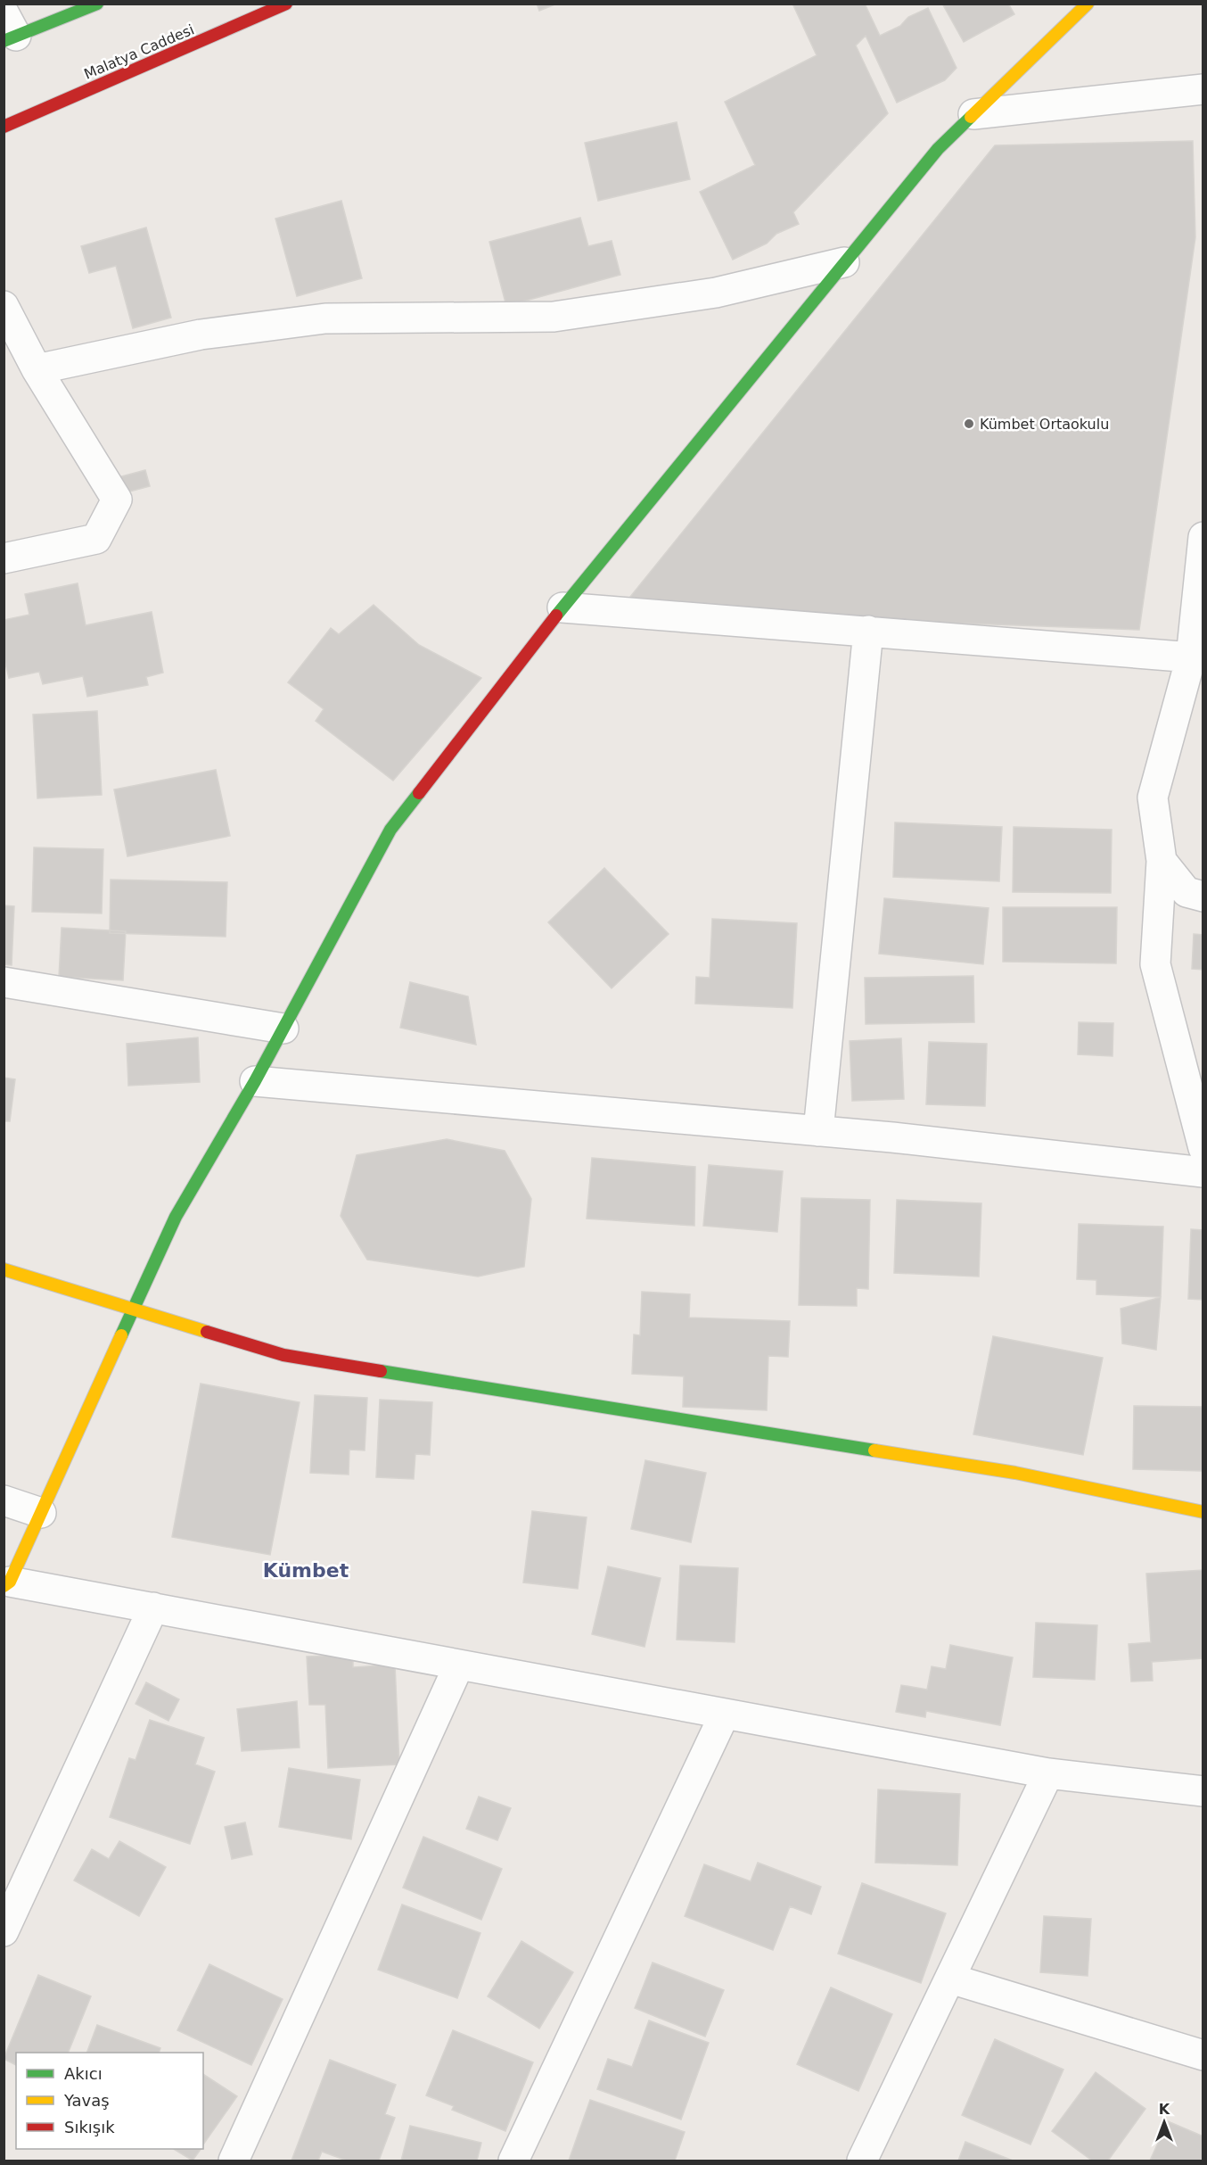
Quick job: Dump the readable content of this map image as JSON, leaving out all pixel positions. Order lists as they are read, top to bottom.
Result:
{
  "streets": {
    "street": ["Malatya Caddesi"]
  },
  "districts": ["Kümbet"],
  "places": ["Kümbet Ortaokulu"],
  "legend": ["Akıcı", "Yavaş", "Sıkışık"],
  "north": "top"
}
